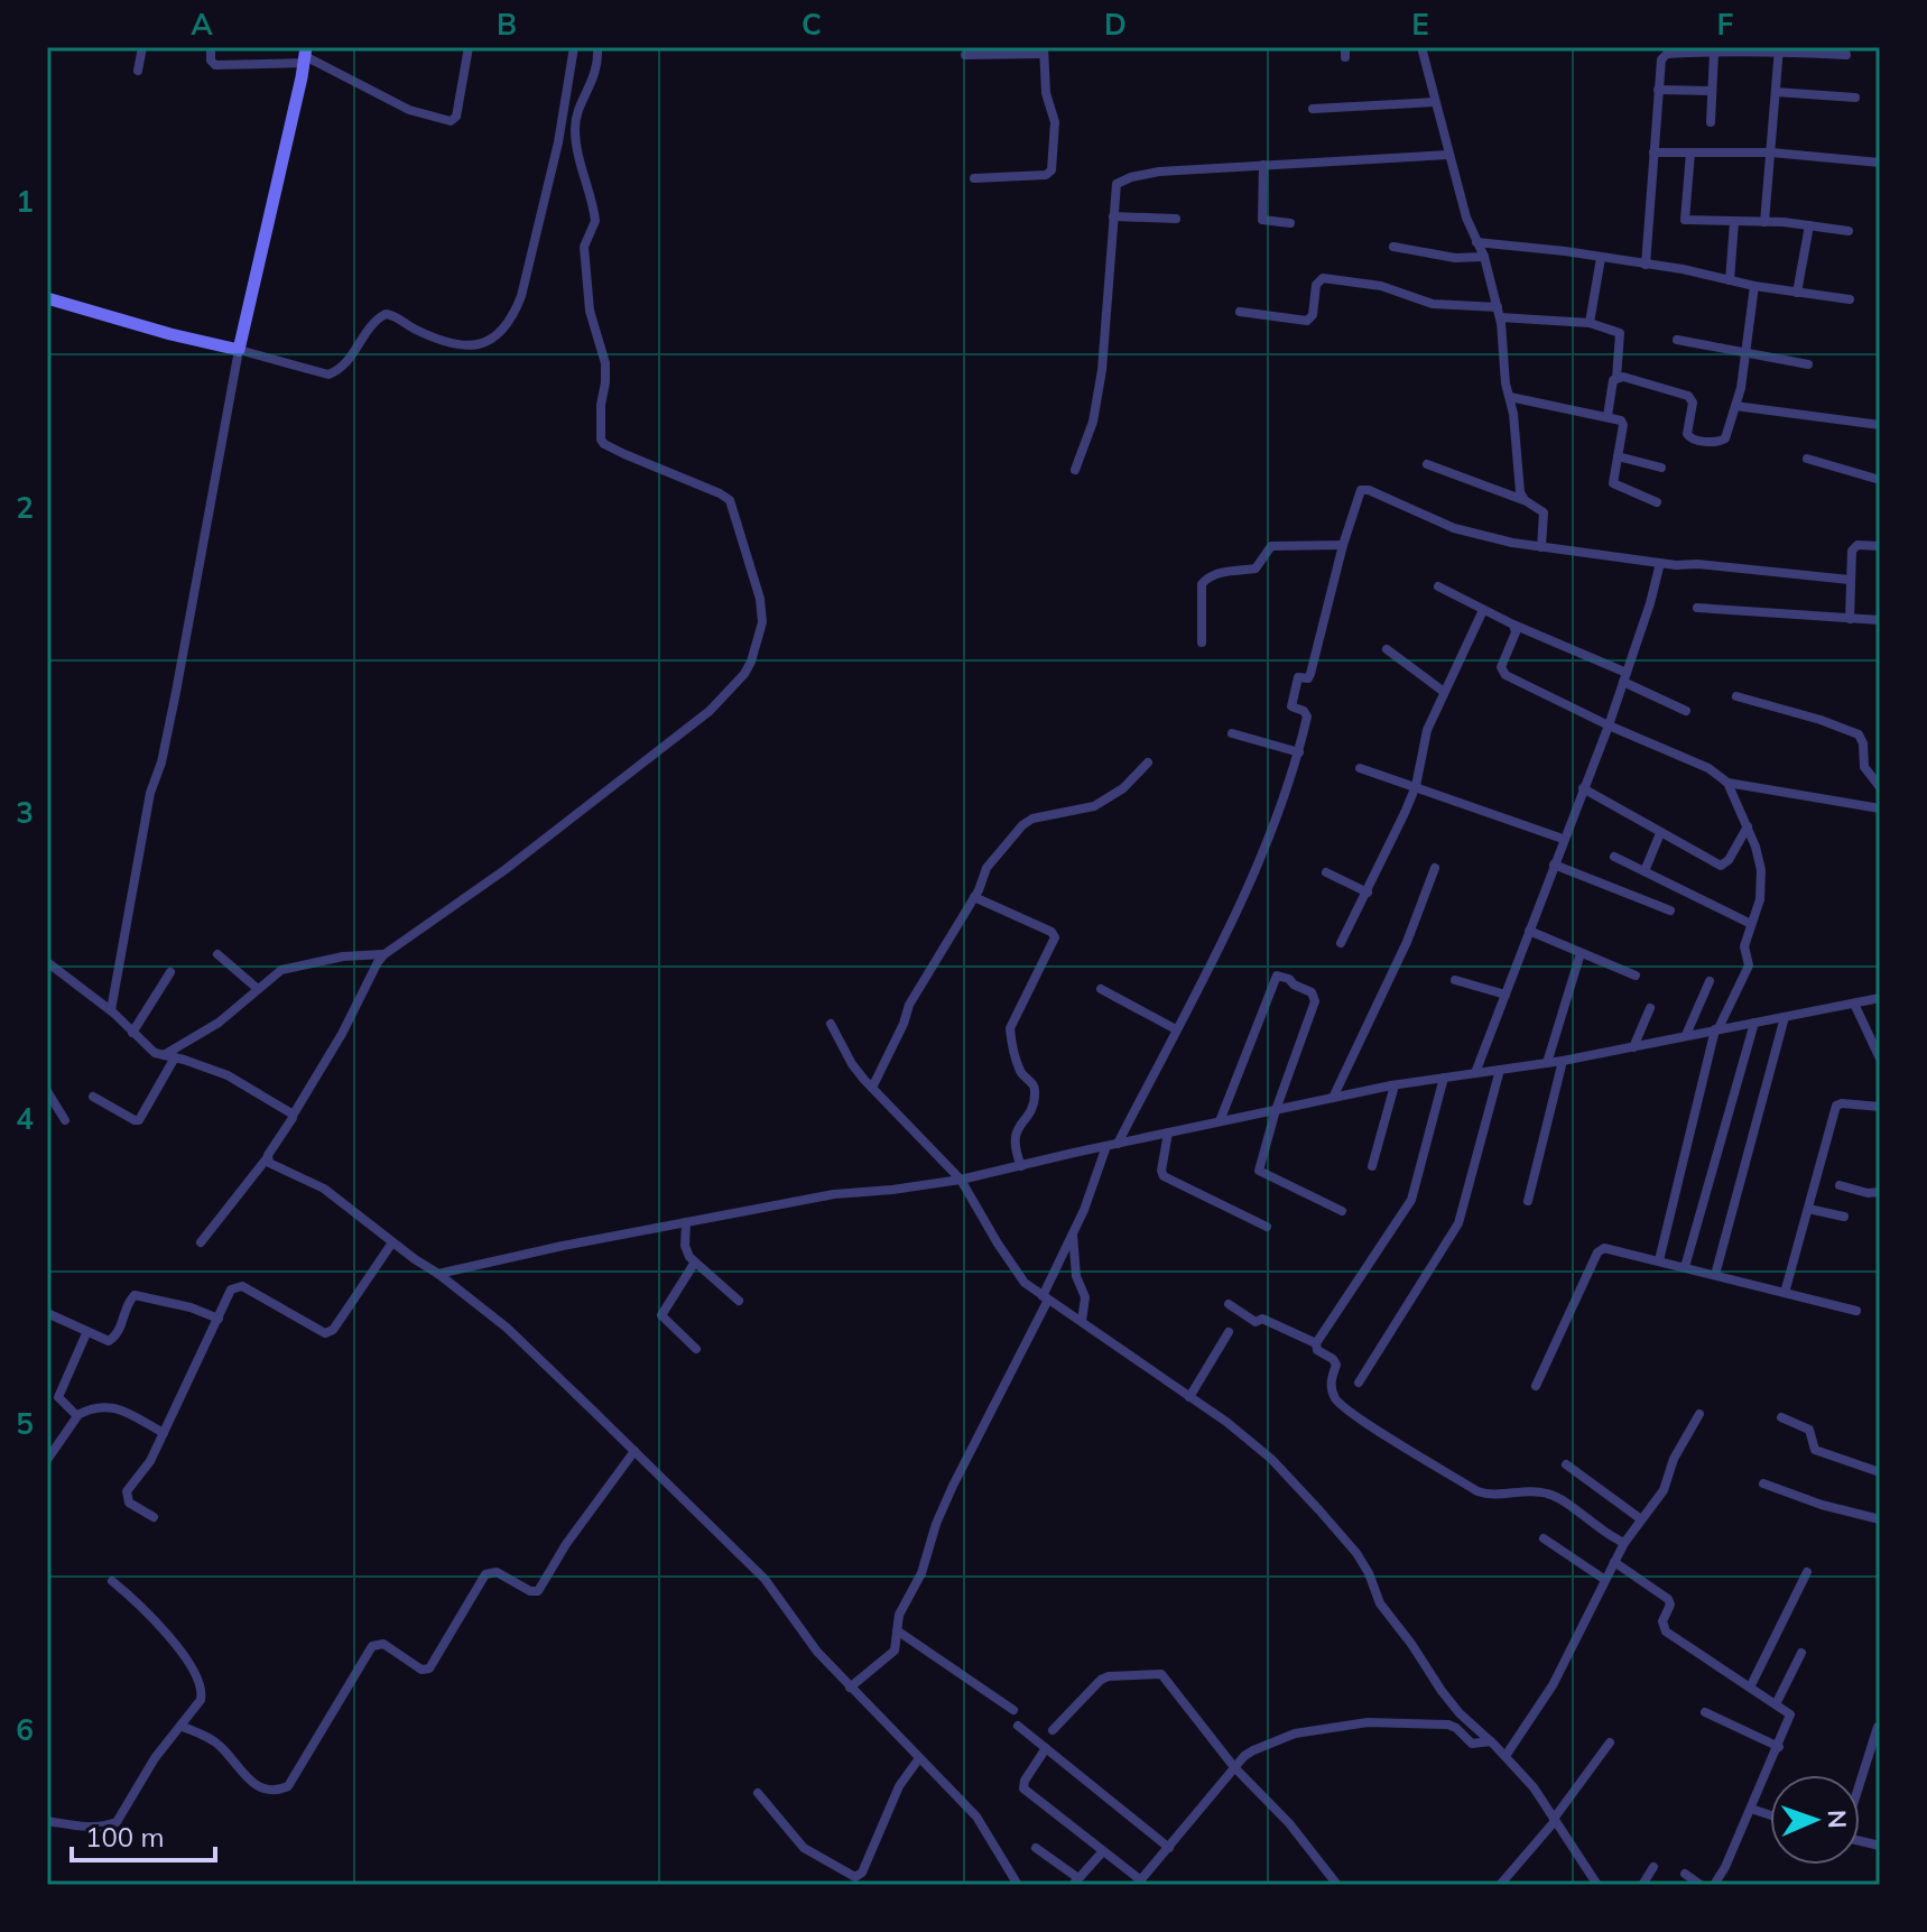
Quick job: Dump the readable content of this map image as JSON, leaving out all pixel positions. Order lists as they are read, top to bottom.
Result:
{
  "scale_bar": "100 m",
  "north": "right",
  "grid": {
    "columns": [
      "A",
      "B",
      "C",
      "D",
      "E",
      "F"
    ],
    "rows": [
      "1",
      "2",
      "3",
      "4",
      "5",
      "6"
    ]
  }
}
